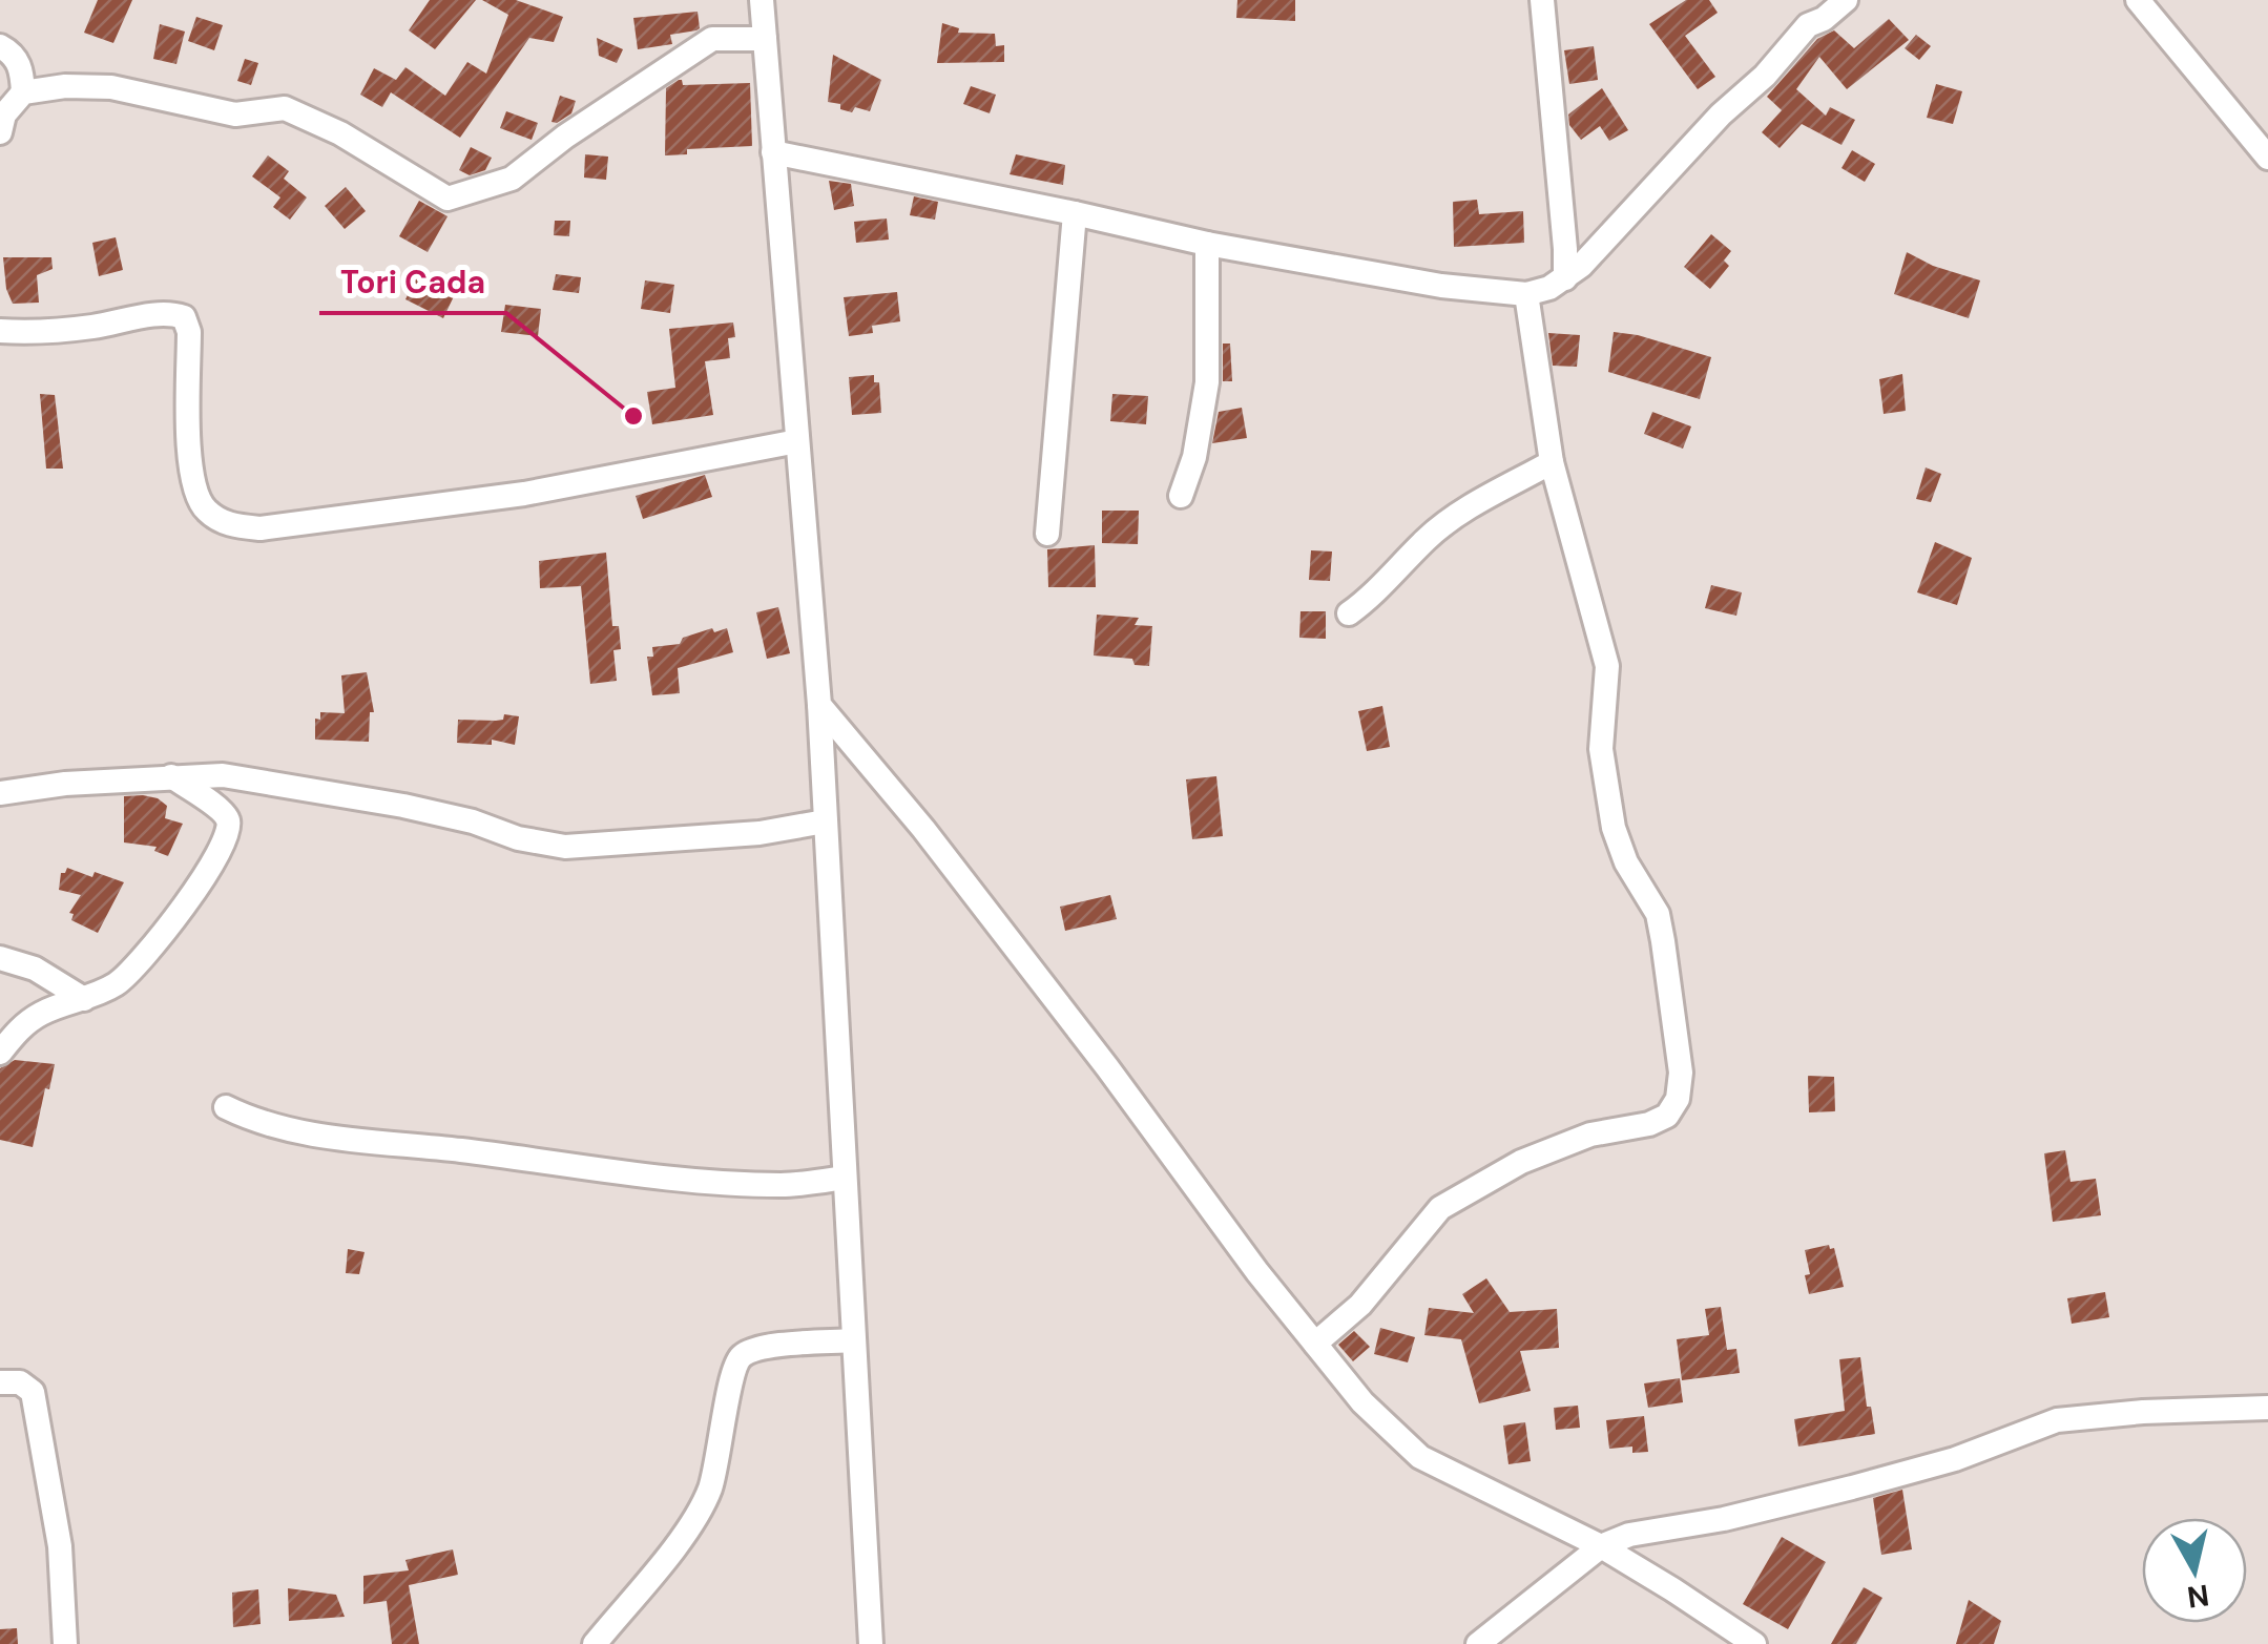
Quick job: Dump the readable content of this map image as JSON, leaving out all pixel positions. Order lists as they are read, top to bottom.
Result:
{
  "places": ["Tori Cada"],
  "north": "bottom"
}
